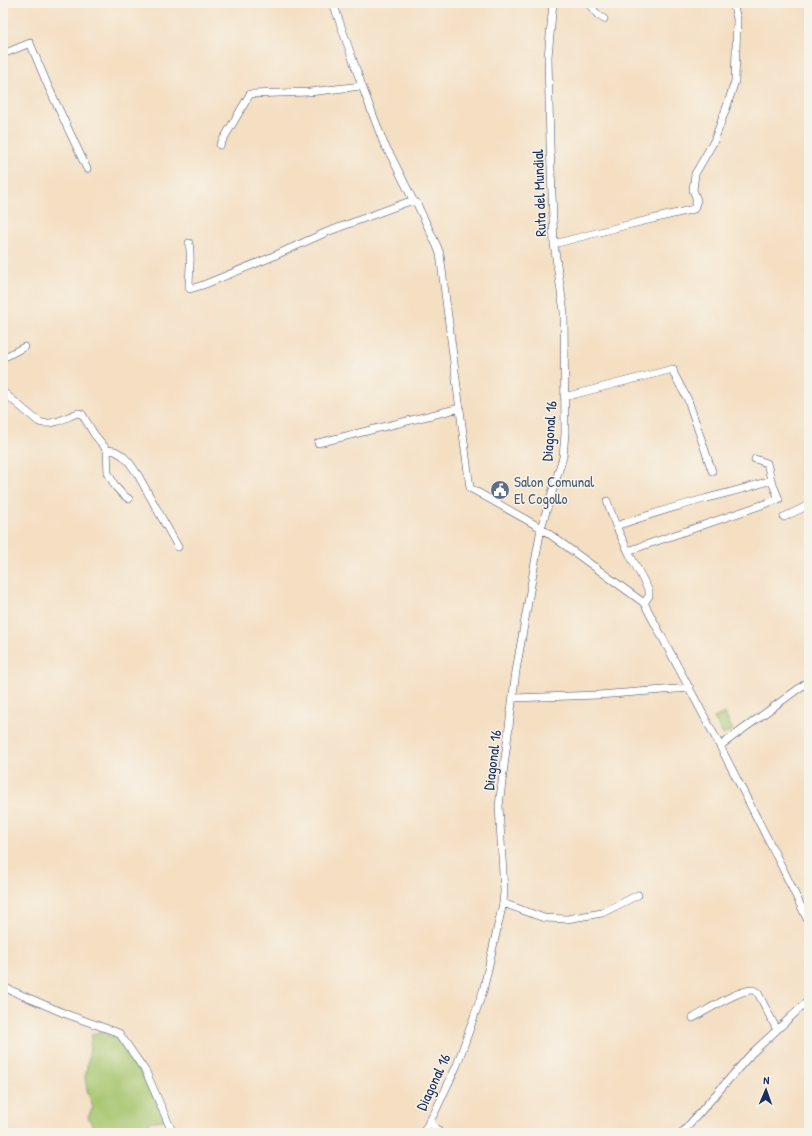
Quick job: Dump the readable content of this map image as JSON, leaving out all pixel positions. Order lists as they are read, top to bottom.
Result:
{
  "streets": {
    "street": ["Ruta del Mundial", "Diagonal 16"]
  },
  "crossings": [
    ["Ruta del Mundial", "Diagonal 16"]
  ],
  "places": {
    "public building": ["Salon Comunal El Cogollo"]
  },
  "north": "top"
}
